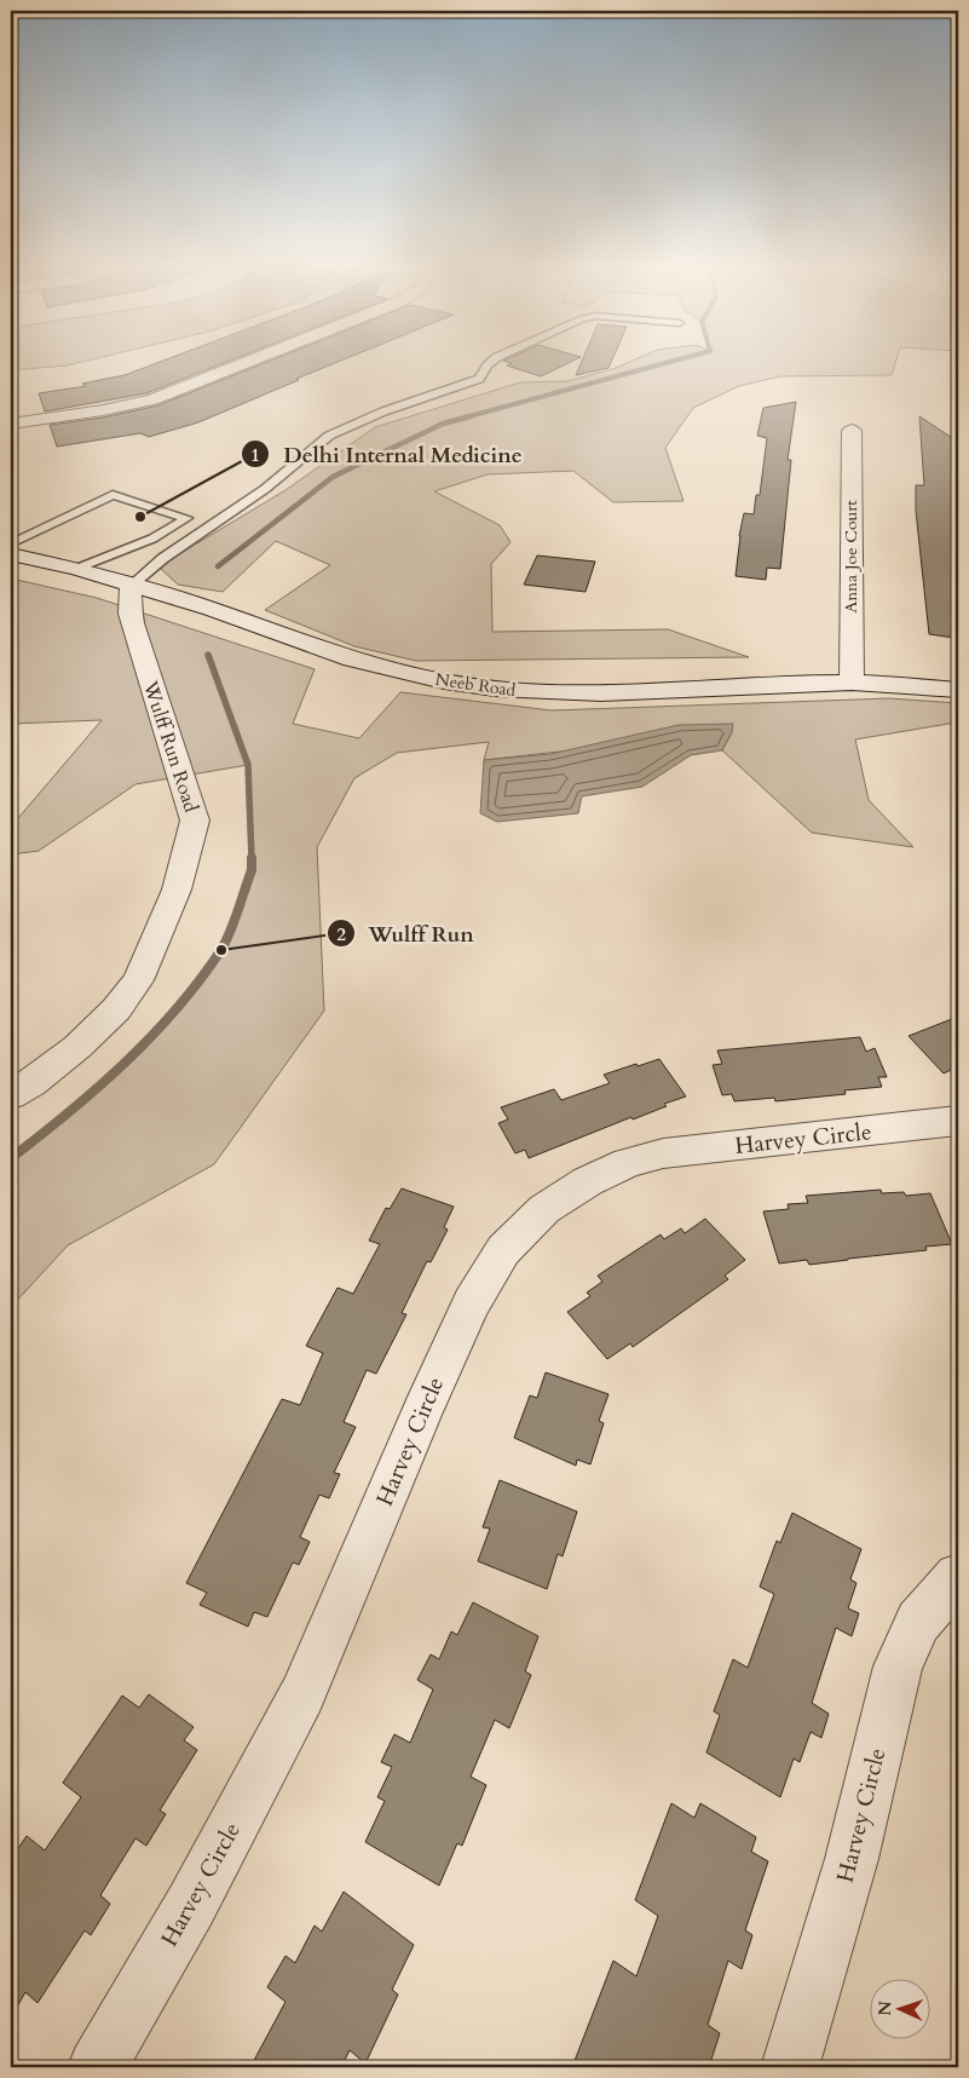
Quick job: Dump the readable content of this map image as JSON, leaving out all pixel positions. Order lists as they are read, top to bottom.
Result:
{
  "streets": {
    "street": [
      "Anna Joe Court",
      "Neeb Road",
      "Wulff Run Road",
      "Harvey Circle"
    ]
  },
  "crossings": [
    ["Anna Joe Court", "Neeb Road"],
    ["Neeb Road", "Wulff Run Road"]
  ],
  "places": ["Delhi Internal Medicine", "Wulff Run"],
  "north": "left"
}
